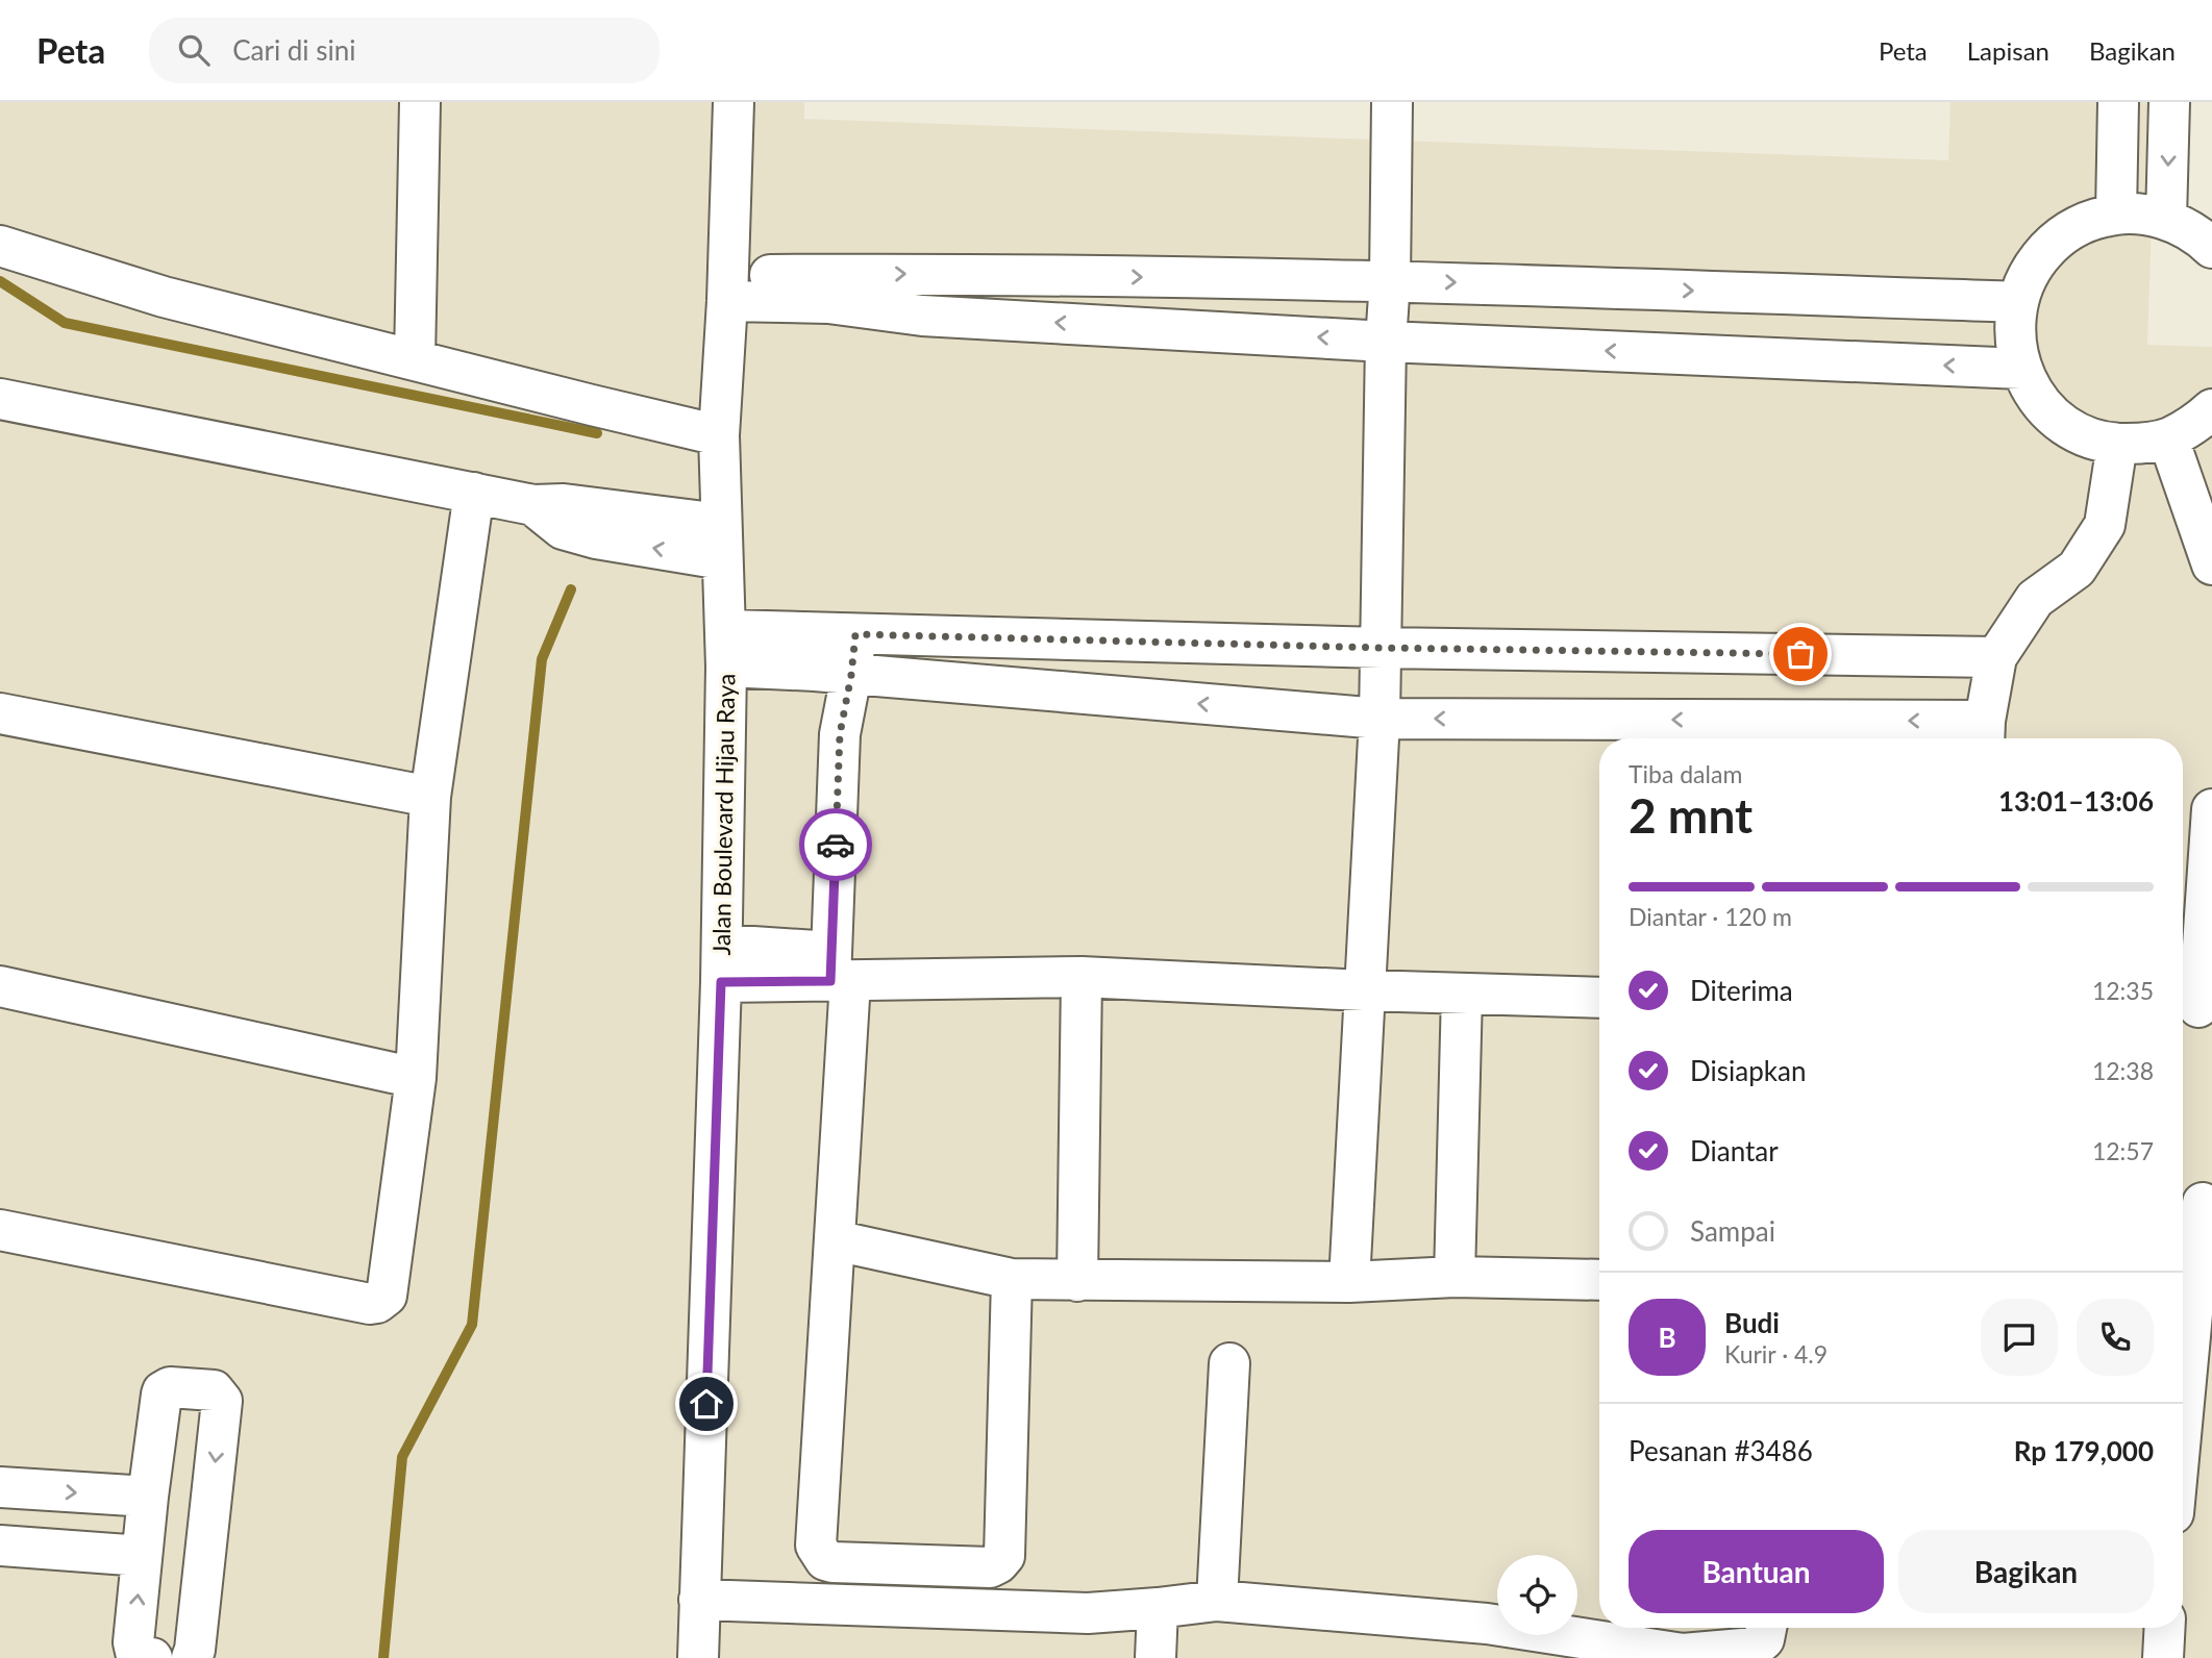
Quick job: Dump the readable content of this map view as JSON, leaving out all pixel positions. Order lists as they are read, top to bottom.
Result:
{
  "streets": {
    "street": ["Jalan Boulevard Hijau Raya"]
  },
  "page": {
    "header": "Peta",
    "search": "Cari di sini",
    "nav": ["Peta", "Lapisan", "Bagikan"],
    "heading": ["2 mnt", "Tiba dalam", "13:01–13:06"],
    "panel": [
      "Budi",
      "Kurir · 4.9",
      "Pesanan #3486",
      "Rp 179,000"
    ],
    "bar": "Diantar · 120 m",
    "list": [
      ["Diterima", "12:35"],
      ["Disiapkan", "12:38"],
      ["Diantar", "12:57"],
      "Sampai"
    ],
    "round": "B",
    "buttons": ["Bantuan", "Bagikan"]
  }
}
